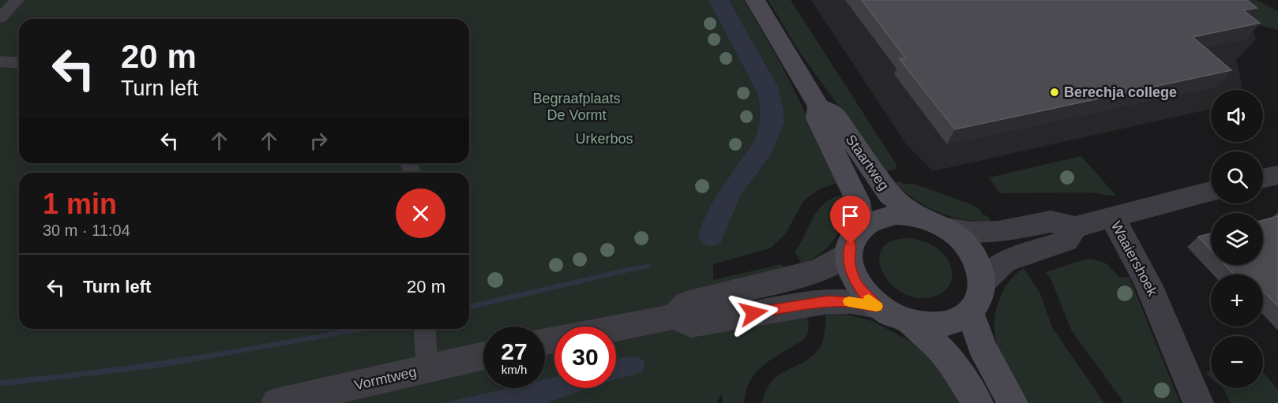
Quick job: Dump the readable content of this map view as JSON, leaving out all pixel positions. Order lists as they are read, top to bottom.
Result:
{
  "streets": {
    "main road": ["Staartweg"],
    "street": ["Waaiershoek", "Vormtweg"]
  },
  "parks": ["Begraafplaats De Vormt", "Urkerbos"],
  "places": ["Berechja college"],
  "page": {
    "turn": ["20 m", "Turn left"],
    "map_buttons": ["+", "−"],
    "heading": ["1 min", "30 m · 11:04"],
    "list": [
      {
        "name": "Turn left",
        "value": "20 m"
      }
    ],
    "speed": "27 km/h",
    "limit": "30"
  }
}
